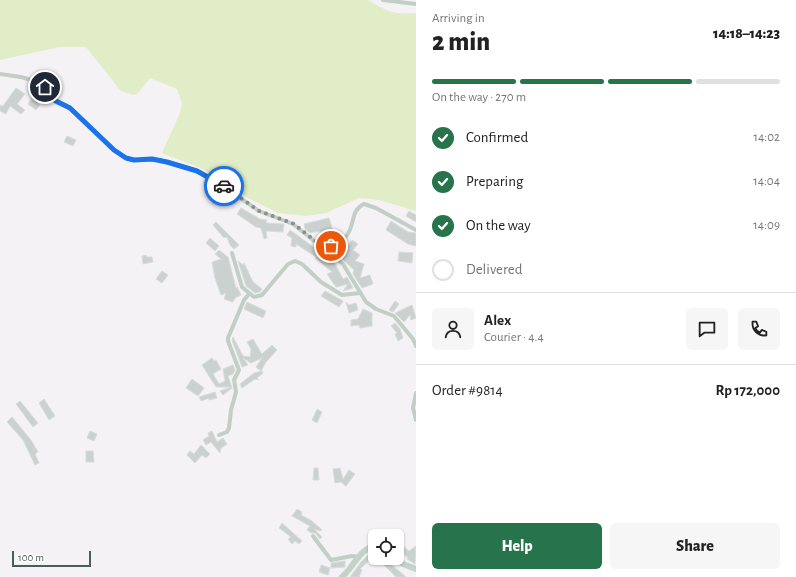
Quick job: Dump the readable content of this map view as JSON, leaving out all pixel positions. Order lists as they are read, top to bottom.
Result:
{
  "scale_bar": "100 m",
  "page": {
    "heading": ["2 min", "Arriving in", "14:18–14:23"],
    "panel": [
      "Alex",
      "Courier · 4.4",
      "Order #9814",
      "Rp 172,000"
    ],
    "bar": "On the way · 270 m",
    "list": [
      ["Confirmed", "14:02"],
      ["Preparing", "14:04"],
      ["On the way", "14:09"],
      "Delivered"
    ],
    "buttons": ["Help", "Share"],
    "scale": "100 m"
  }
}
